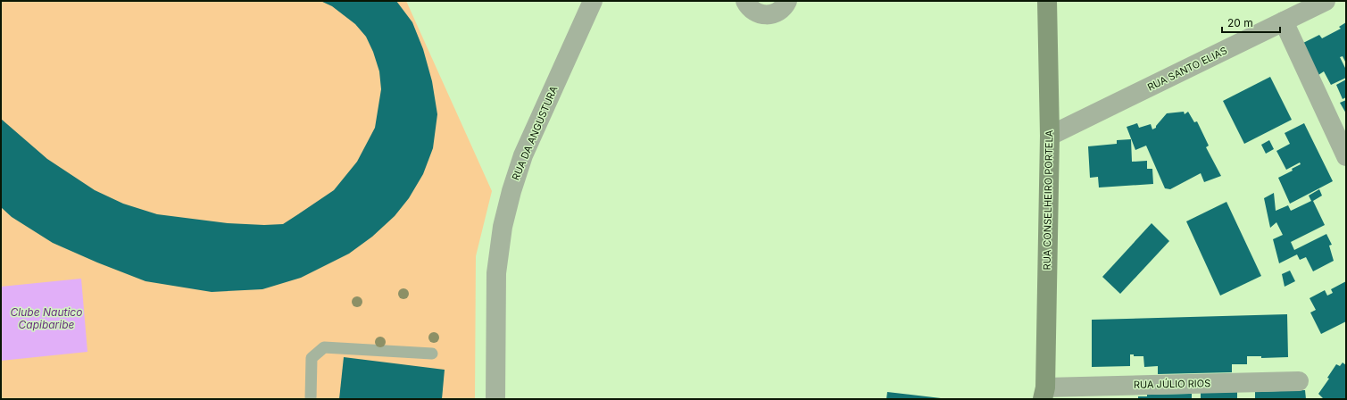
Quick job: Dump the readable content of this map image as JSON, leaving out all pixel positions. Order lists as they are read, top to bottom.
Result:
{
  "streets": {
    "main road": ["RUA CONSELHEIRO PORTELA"],
    "street": ["RUA SANTO ELIAS", "RUA DA ANGUSTURA", "RUA JÚLIO RIOS"]
  },
  "crossings": [
    ["RUA SANTO ELIAS", "RUA CONSELHEIRO PORTELA"],
    ["RUA CONSELHEIRO PORTELA", "RUA JÚLIO RIOS"]
  ],
  "water": ["Clube Nautico Capibaribe"],
  "scale_bar": "20 m"
}
